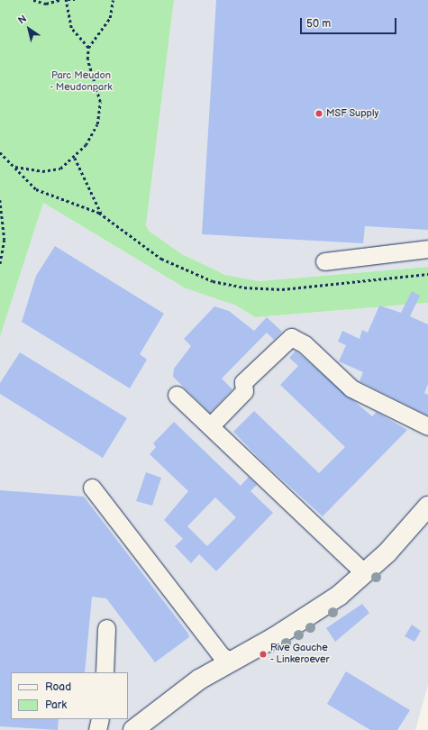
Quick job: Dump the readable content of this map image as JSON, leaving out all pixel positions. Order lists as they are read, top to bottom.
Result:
{
  "parks": ["Parc Meudon - Meudonpark"],
  "places": ["MSF Supply", "Rive Gauche - Linkeroever"],
  "legend": ["Road", "Park"],
  "scale_bar": "50 m",
  "north": "top left"
}
